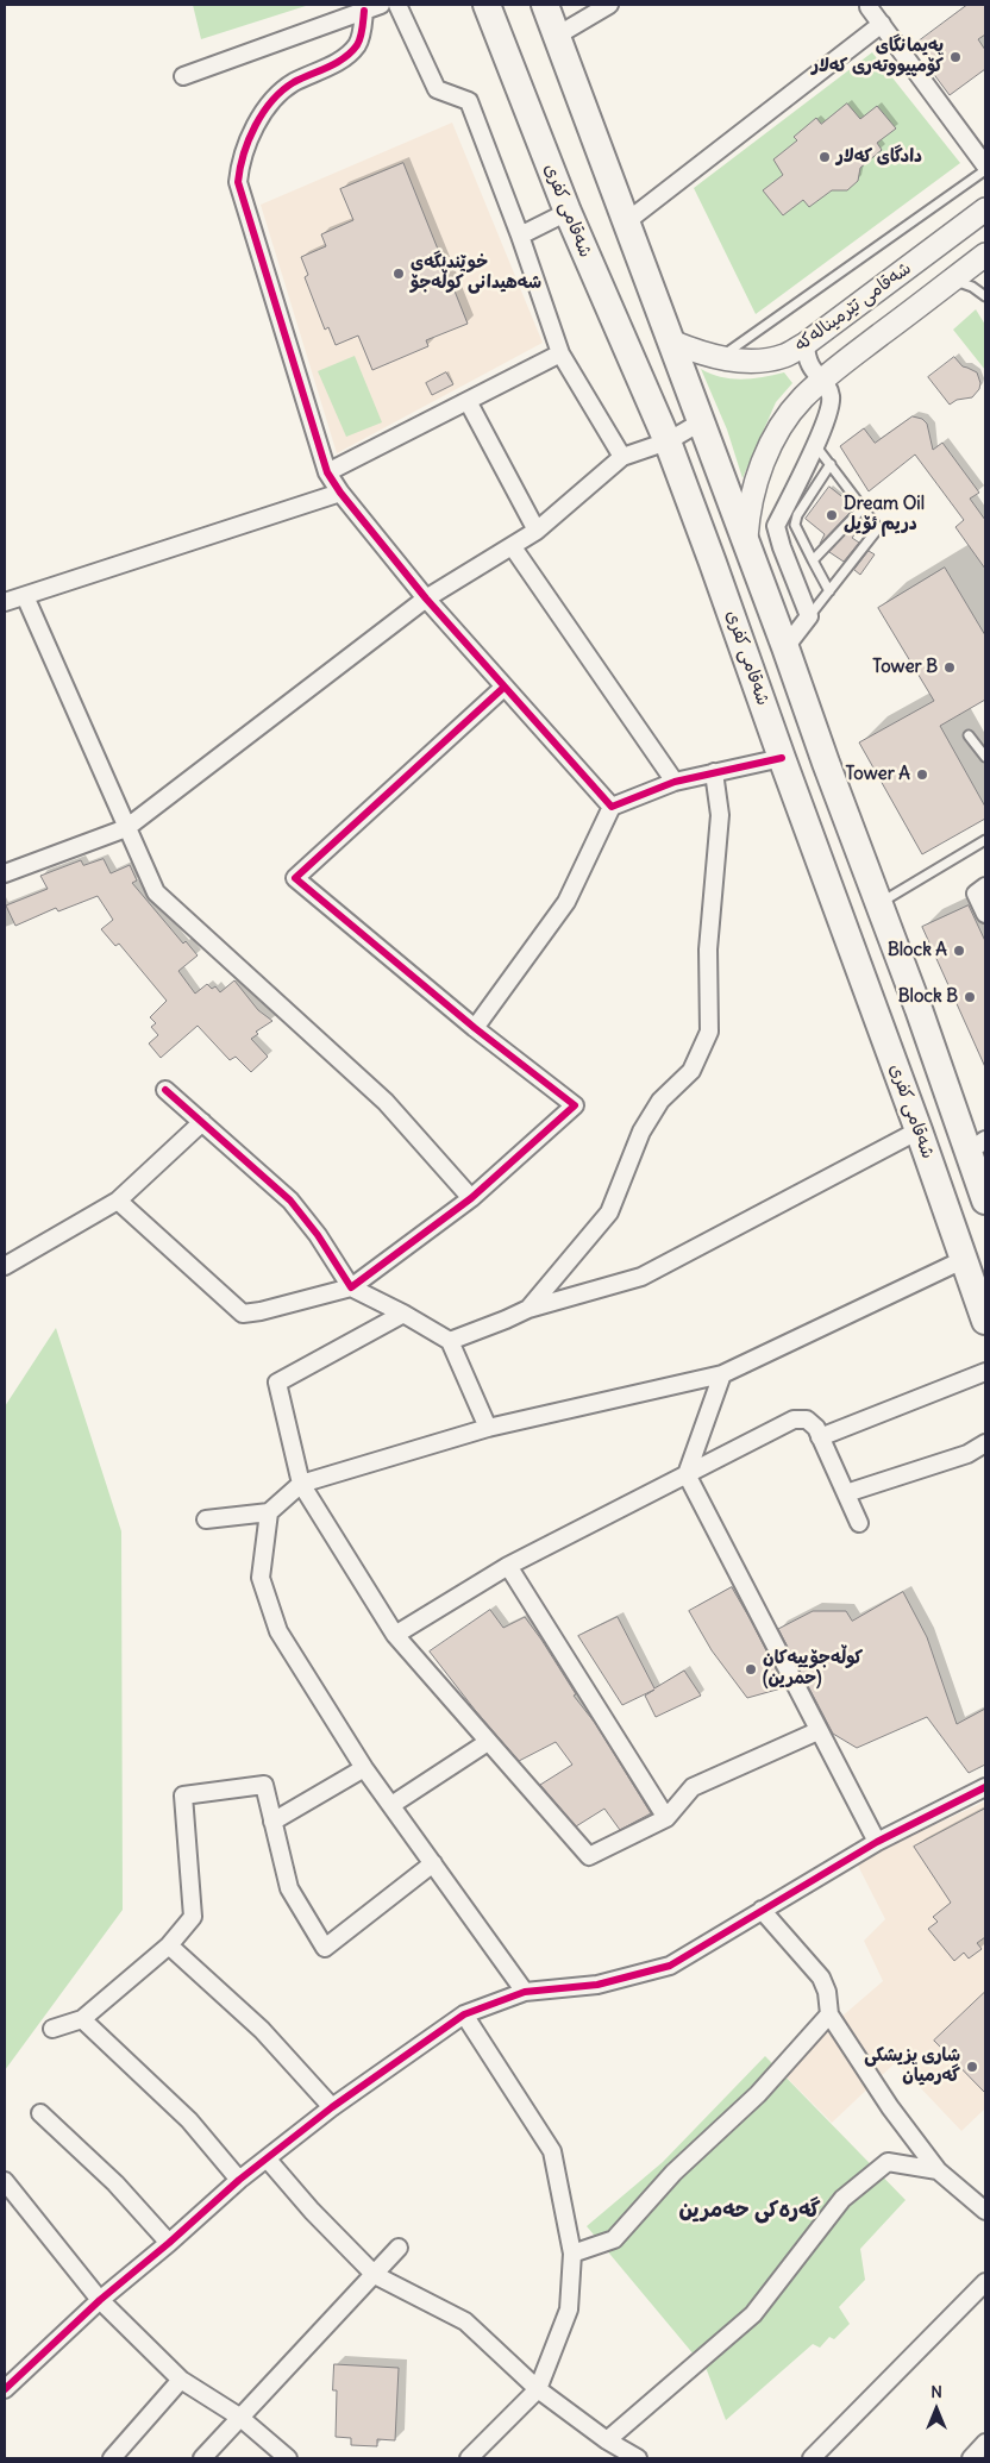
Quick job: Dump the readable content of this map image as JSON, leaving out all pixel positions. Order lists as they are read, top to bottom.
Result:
{
  "streets": {
    "highway": ["شەقامی کفری"],
    "main road": ["شەقامی تێرمینالەکە"]
  },
  "districts": ["گەرەکی حەمرین"],
  "places": [
    "پەیمانگای کۆمپیووتەری کەلار",
    "دادگای کەلار",
    "خوێندنگەی شەهیدانی کوڵەجۆ",
    "Dream Oil دریم ئۆیل",
    "Tower B",
    "Tower A",
    "Block A",
    "Block B",
    "کوڵەجۆییەکان (حمرین)",
    "شاری پزیشکی گەرمیان"
  ],
  "north": "top"
}
